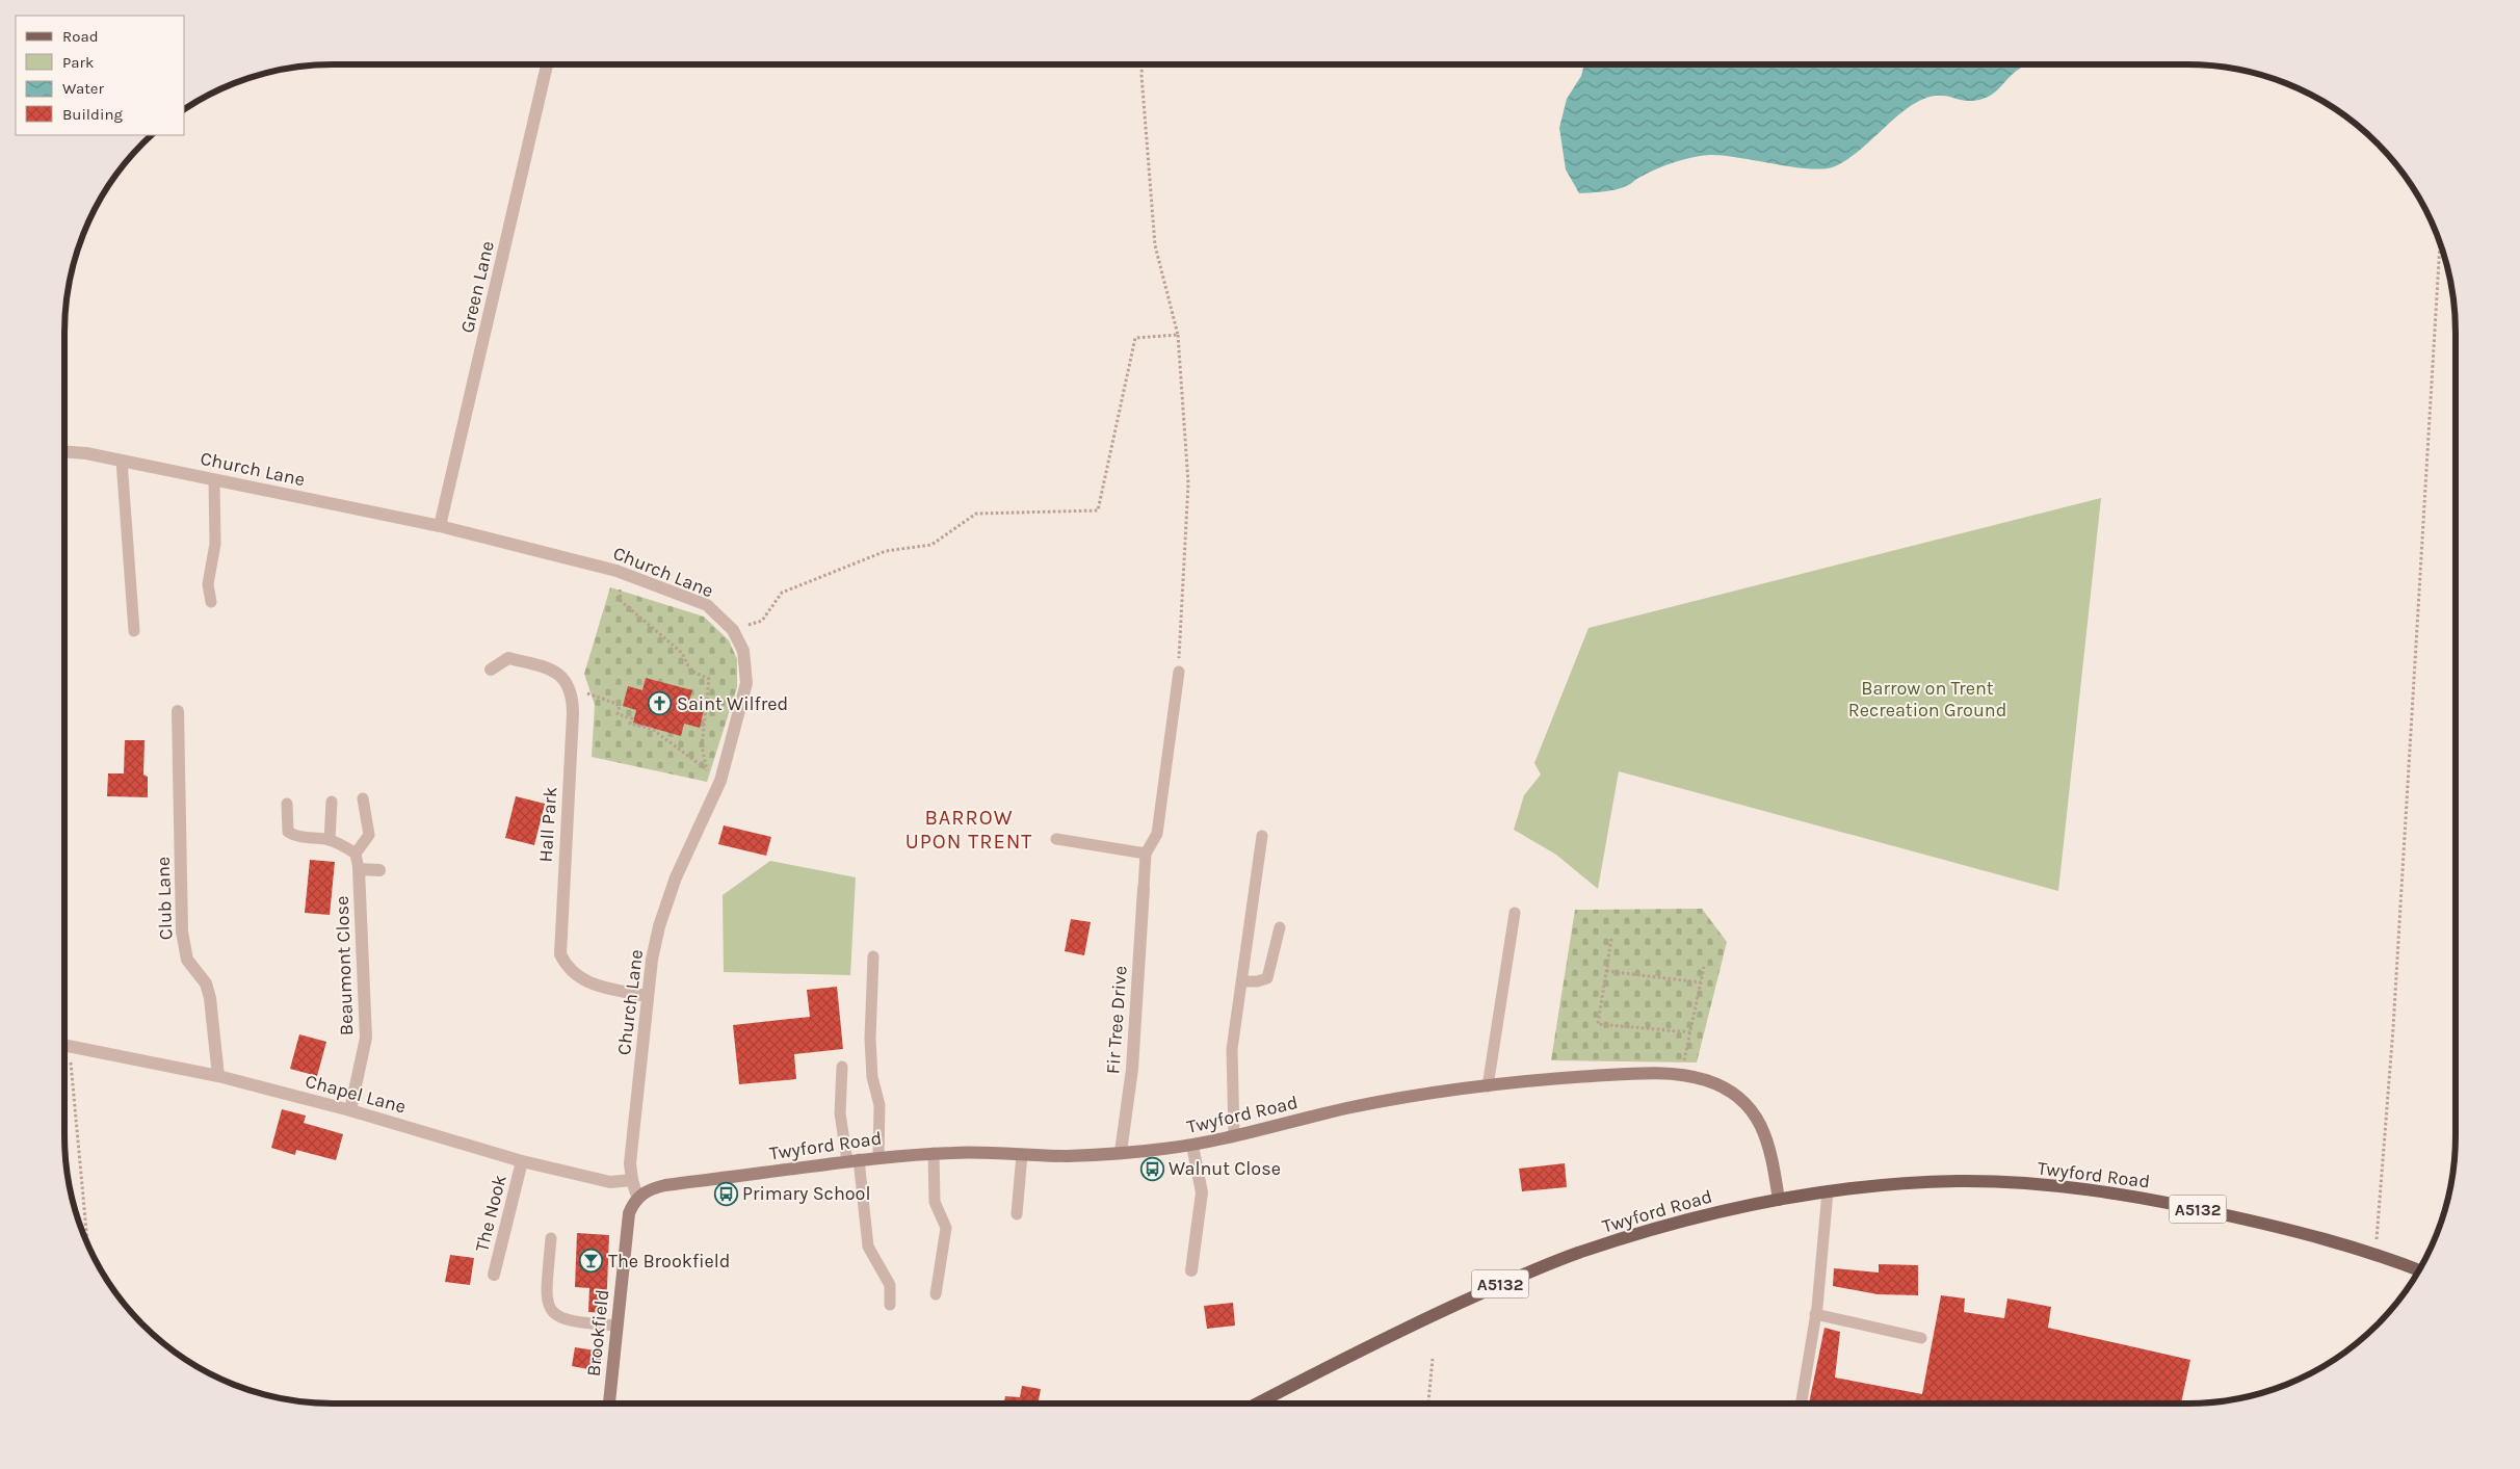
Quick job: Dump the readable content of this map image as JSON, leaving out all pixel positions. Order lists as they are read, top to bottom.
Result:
{
  "streets": {
    "main road": ["Twyford Road", "A5132"],
    "street": [
      "Green Lane",
      "Church Lane",
      "Hall Park",
      "Club Lane",
      "Beaumont Close",
      "Fir Tree Drive",
      "Chapel Lane",
      "The Nook",
      "Brookfield"
    ]
  },
  "crossings": [
    ["Green Lane", "Church Lane"],
    ["Church Lane", "Hall Park"],
    ["Church Lane", "Chapel Lane"],
    ["Church Lane", "Twyford Road"],
    ["Church Lane", "Brookfield"],
    ["Club Lane", "Chapel Lane"],
    ["Beaumont Close", "Chapel Lane"],
    ["Fir Tree Drive", "Twyford Road"],
    ["Chapel Lane", "The Nook"],
    ["Twyford Road", "Brookfield"]
  ],
  "districts": ["BARROW UPON TRENT"],
  "parks": ["Barrow on Trent Recreation Ground"],
  "places": {
    "church": ["Saint Wilfred"],
    "bus stop": ["Walnut Close", "Primary School"],
    "bar": ["The Brookfield"]
  },
  "legend": [
    "Road",
    "Park",
    "Water",
    "Building"
  ]
}
